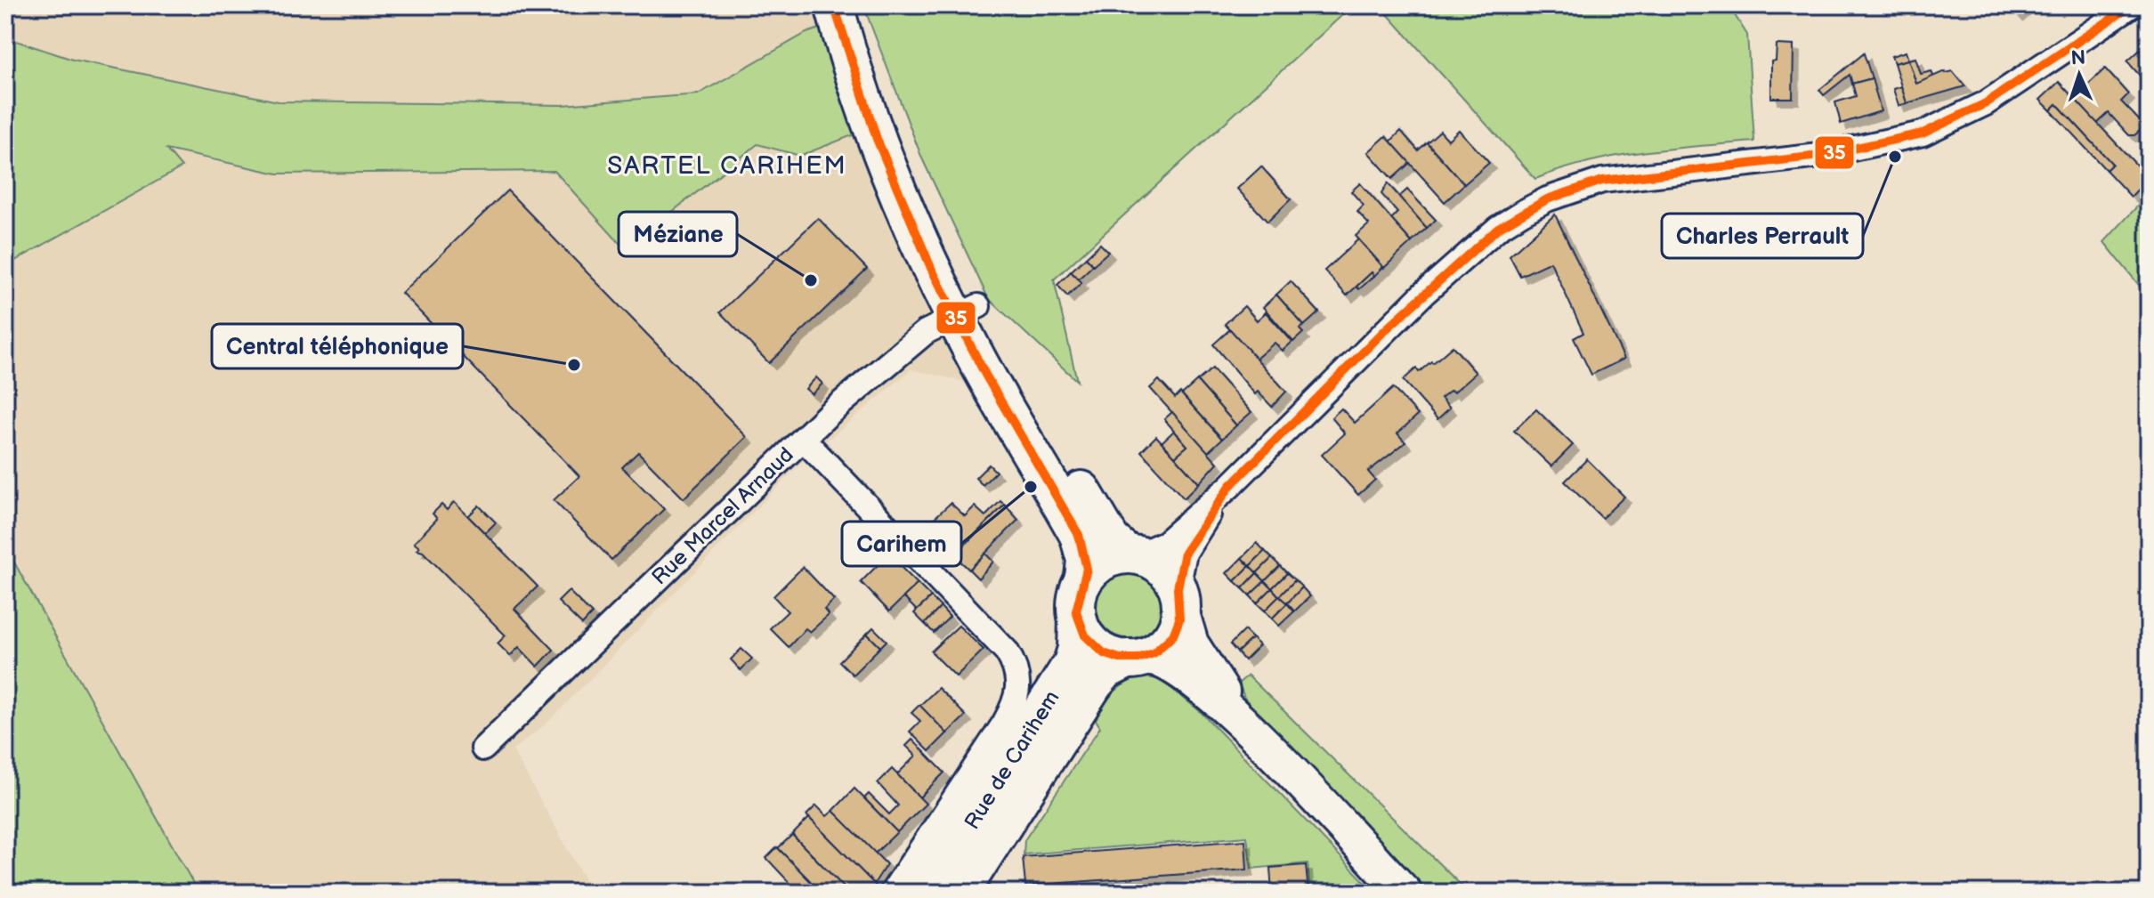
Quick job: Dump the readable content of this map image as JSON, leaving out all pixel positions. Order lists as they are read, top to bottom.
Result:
{
  "streets": {
    "main road": ["Rue de Carihem"],
    "street": ["Rue Marcel Arnaud"]
  },
  "districts": ["SARTEL CARIHEM"],
  "places": [
    "Charles Perrault",
    "Méziane",
    "Central téléphonique",
    "Carihem"
  ],
  "lines": ["transit line 35"],
  "north": "top"
}
